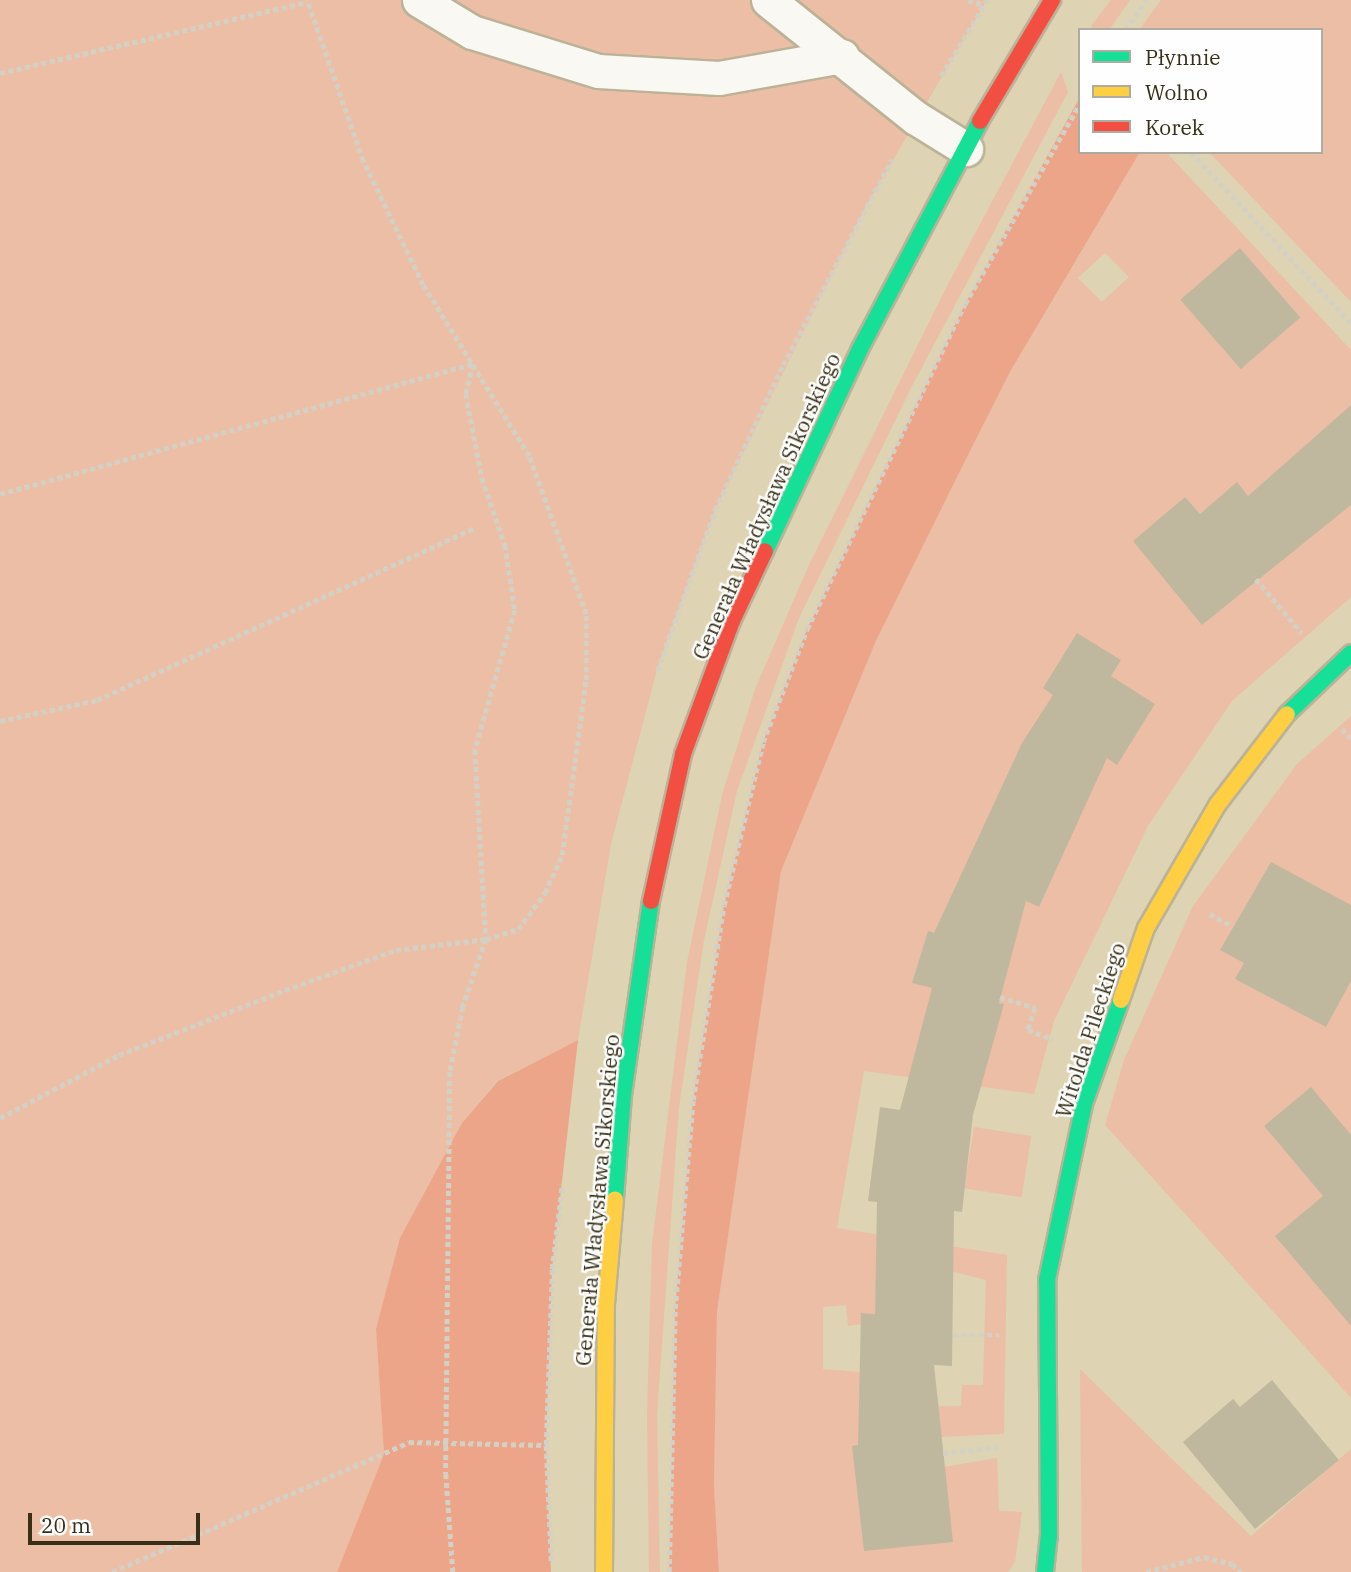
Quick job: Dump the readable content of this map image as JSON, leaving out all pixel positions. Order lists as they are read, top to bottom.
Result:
{
  "streets": {
    "main road": ["Generała Władysława Sikorskiego", "Witolda Pileckiego"]
  },
  "legend": ["Płynnie", "Wolno", "Korek"],
  "scale_bar": "20 m"
}
